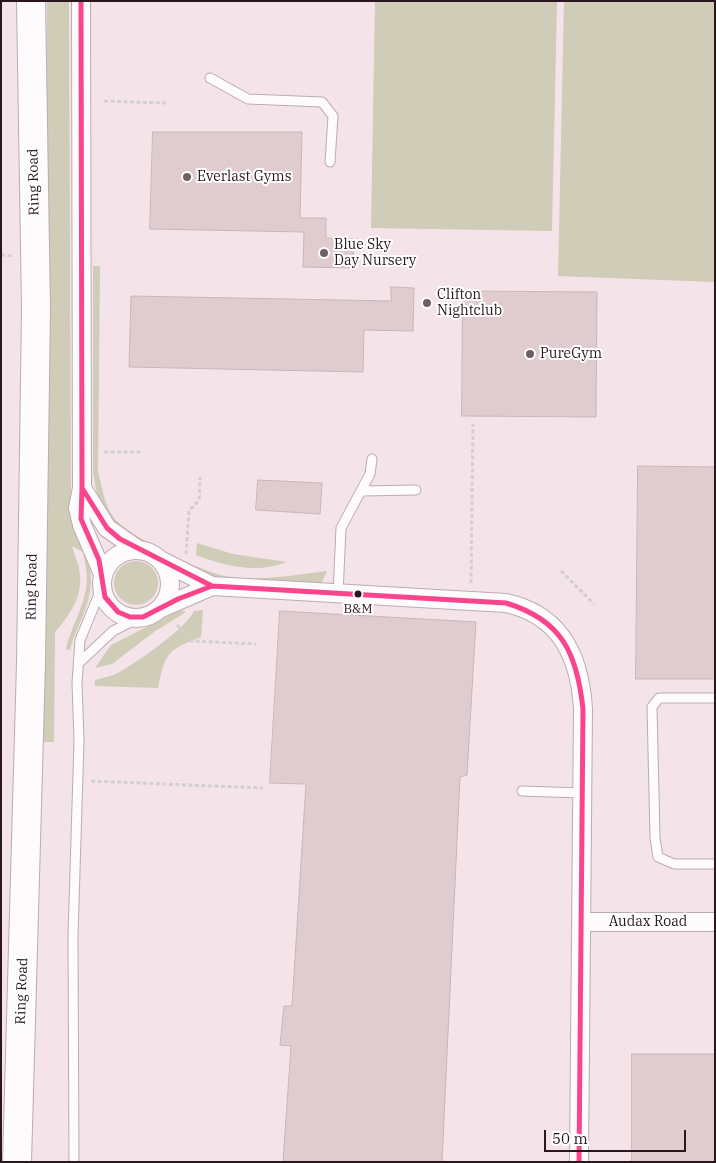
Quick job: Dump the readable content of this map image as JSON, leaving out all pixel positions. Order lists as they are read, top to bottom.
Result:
{
  "streets": {
    "highway": ["Ring Road"],
    "street": ["Audax Road"]
  },
  "places": [
    "Everlast Gyms",
    "Blue Sky Day Nursery",
    "Clifton Nightclub",
    "PureGym",
    "B&M"
  ],
  "scale_bar": "50 m"
}
